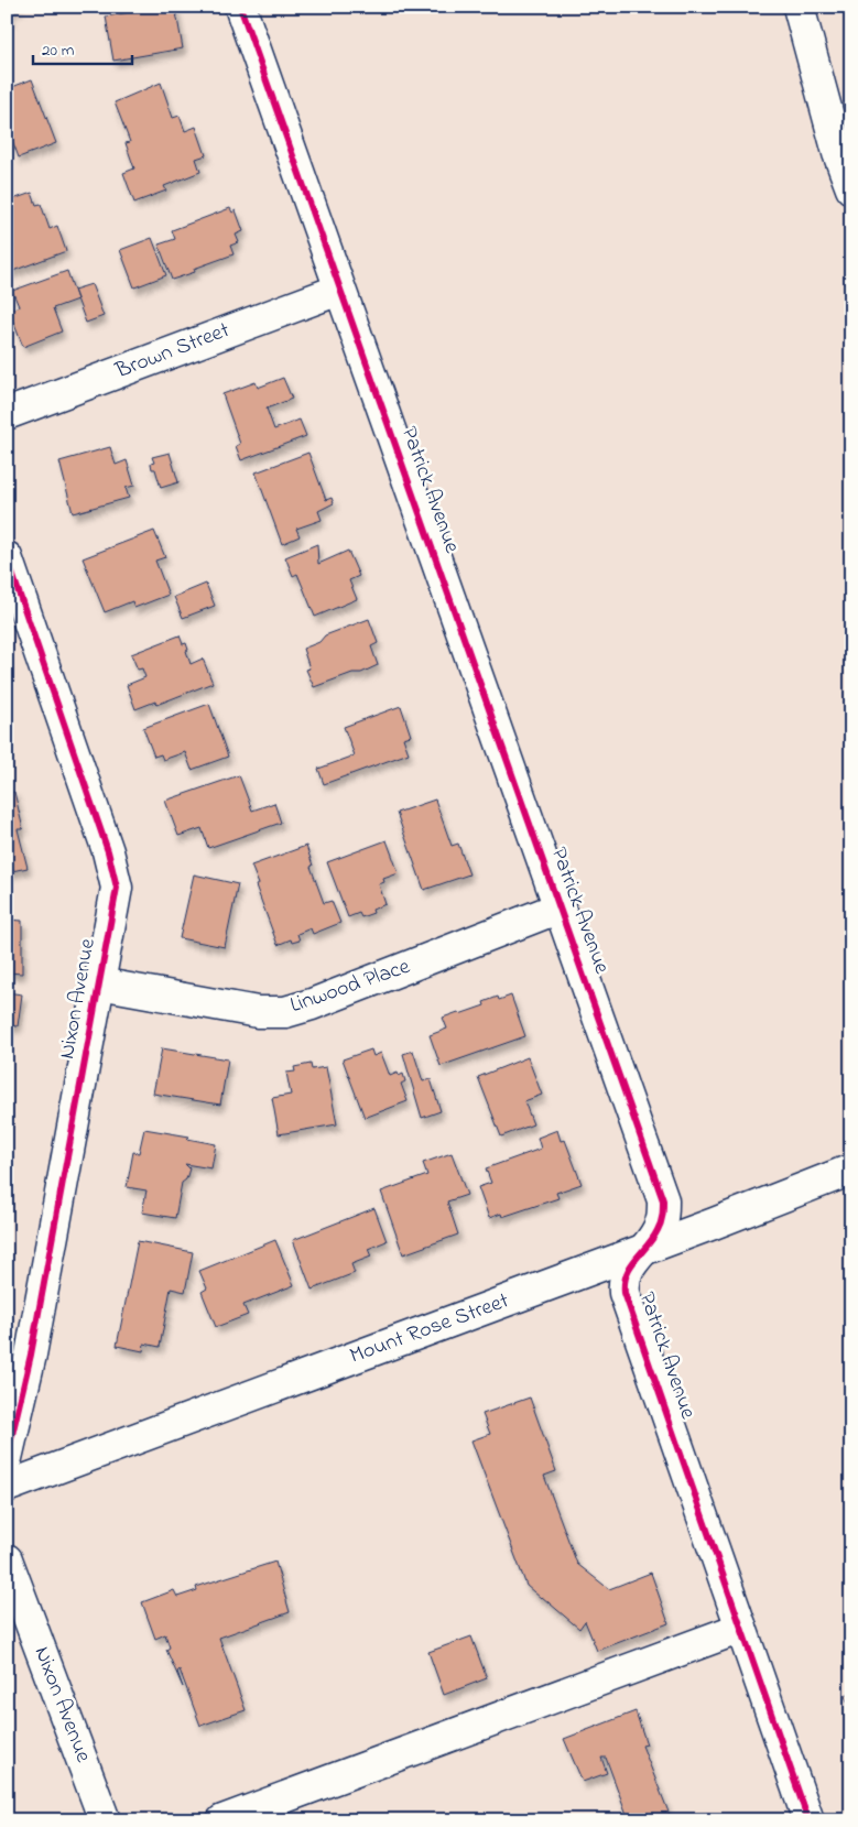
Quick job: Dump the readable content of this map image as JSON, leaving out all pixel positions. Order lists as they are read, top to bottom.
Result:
{
  "streets": {
    "street": [
      "Brown Street",
      "Patrick Avenue",
      "Linwood Place",
      "Nixon Avenue",
      "Mount Rose Street"
    ]
  },
  "crossings": [
    ["Brown Street", "Patrick Avenue"],
    ["Patrick Avenue", "Linwood Place"],
    ["Patrick Avenue", "Mount Rose Street"],
    ["Linwood Place", "Nixon Avenue"]
  ],
  "scale_bar": "20 m"
}
